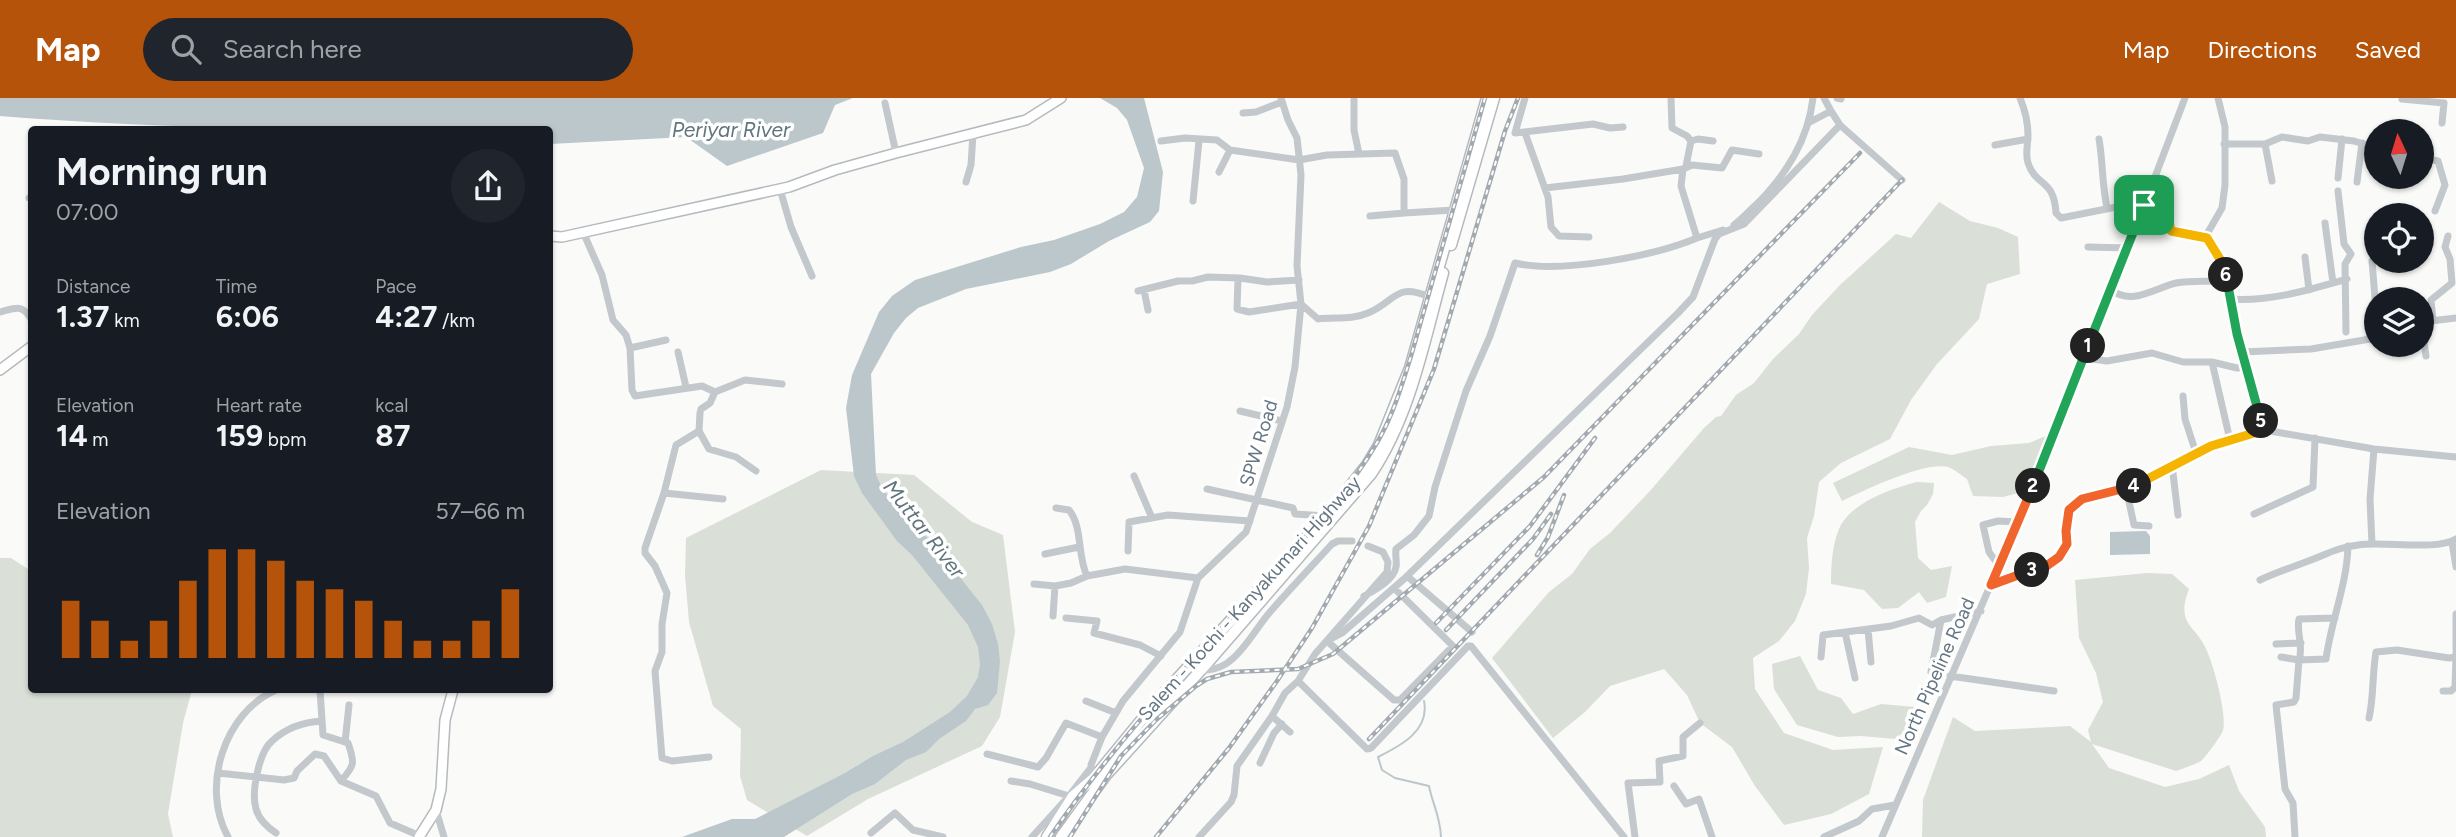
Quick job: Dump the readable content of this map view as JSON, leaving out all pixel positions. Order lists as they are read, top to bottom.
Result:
{
  "streets": {
    "highway": ["Salem - Kochi - Kanyakumari Highway"],
    "street": ["SPW Road", "North Pipeline Road"]
  },
  "crossings": [
    ["SPW Road", "Salem - Kochi - Kanyakumari Highway"]
  ],
  "water": ["Periyar River", "Muttar River"],
  "north": "top",
  "page": {
    "header": "Map",
    "search": "Search here",
    "nav": ["Map", "Directions", "Saved"],
    "heading": ["Morning run", "07:00"],
    "stats": [
      ["Distance", "1.37 km"],
      ["Time", "6:06"],
      ["Pace", "4:27 /km"],
      ["Elevation", "14 m"],
      ["Heart rate", "159 bpm"],
      ["kcal", "87"]
    ],
    "pins": [
      "6",
      "1",
      "5",
      "2",
      "4",
      "3"
    ],
    "chart": ["Elevation", "57–66 m"]
  }
}
